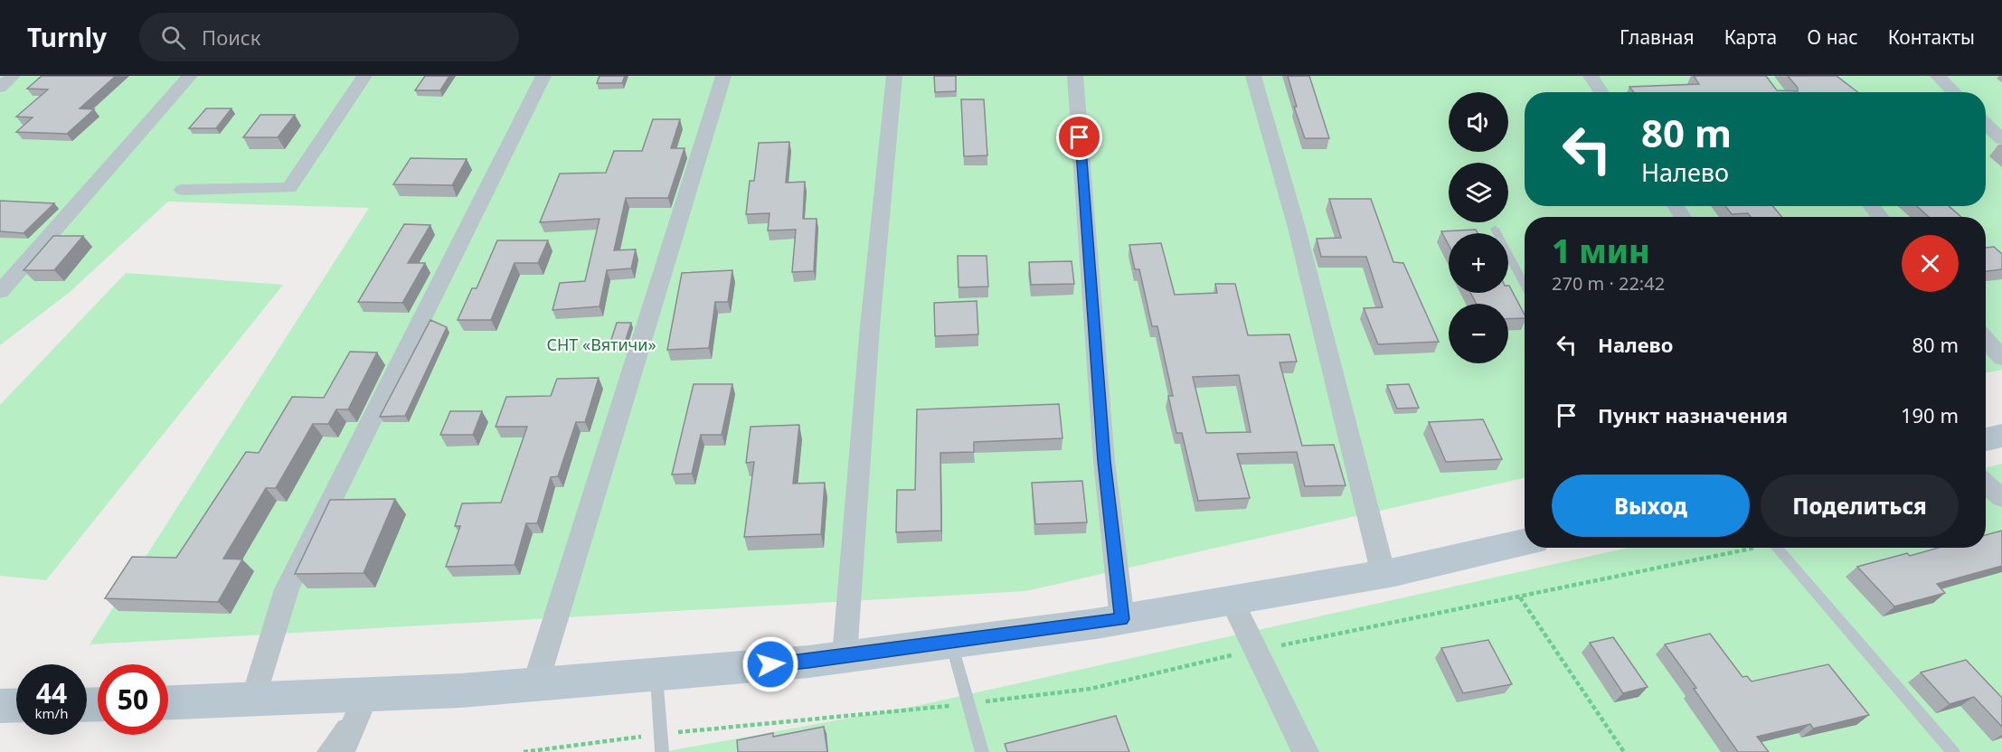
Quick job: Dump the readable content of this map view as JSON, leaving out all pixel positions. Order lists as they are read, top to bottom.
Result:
{
  "parks": ["СНТ «Вятичи»"],
  "page": {
    "header": "Turnly",
    "search": "Поиск",
    "nav": [
      "Главная",
      "Карта",
      "О нас",
      "Контакты"
    ],
    "map_buttons": ["+", "−"],
    "turn": ["80 m", "Налево"],
    "heading": ["1 мин", "270 m · 22:42"],
    "list": [
      {
        "name": "Налево",
        "value": "80 m"
      },
      {
        "name": "Пункт назначения",
        "value": "190 m"
      }
    ],
    "buttons": ["Выход", "Поделиться"],
    "speed": "44 km/h",
    "limit": "50"
  }
}
